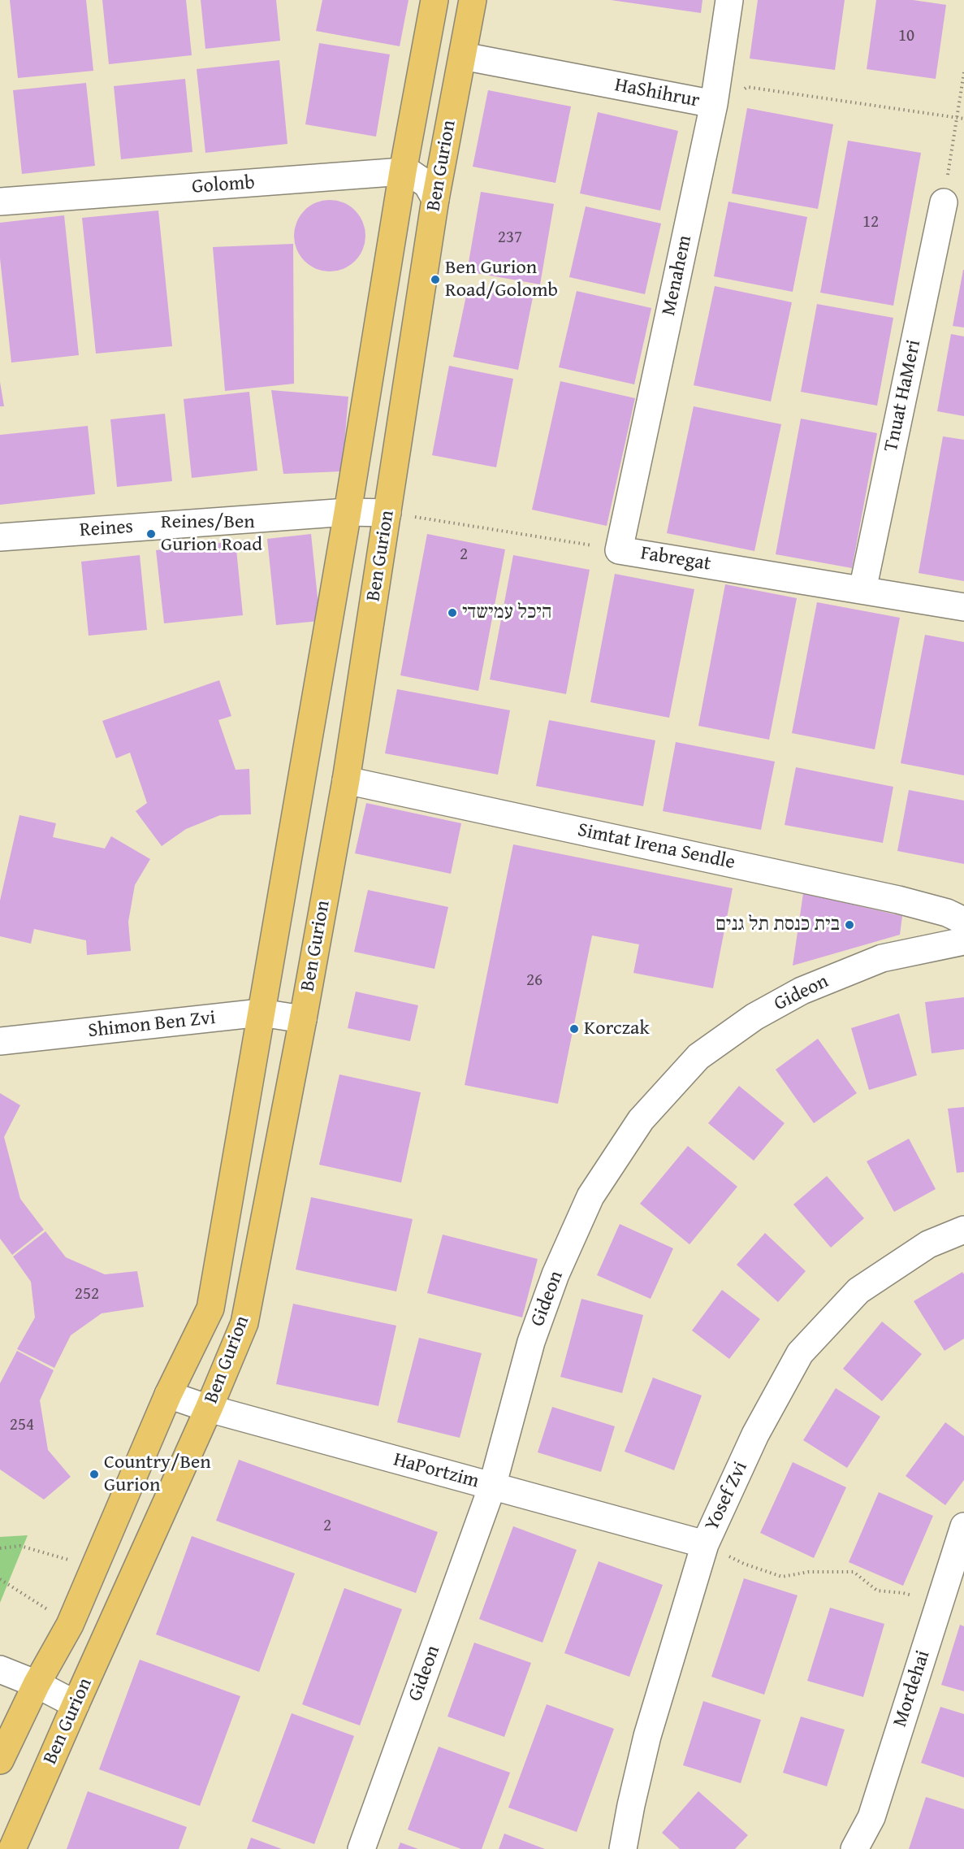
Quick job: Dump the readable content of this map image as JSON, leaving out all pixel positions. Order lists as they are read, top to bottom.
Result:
{
  "streets": {
    "main road": ["Ben Gurion"],
    "street": [
      "HaShihrur",
      "Golomb",
      "Menahem",
      "Tnuat HaMeri",
      "Reines",
      "Fabregat",
      "Simtat Irena Sendle",
      "Gideon",
      "Shimon Ben Zvi",
      "HaPortzim",
      "Yosef Zvi",
      "Mordehai"
    ]
  },
  "crossings": [
    ["HaShihrur", "Ben Gurion"],
    ["HaShihrur", "Menahem"],
    ["Ben Gurion", "Golomb"],
    ["Ben Gurion", "Reines"],
    ["Ben Gurion", "Fabregat"],
    ["Ben Gurion", "Simtat Irena Sendle"],
    ["Ben Gurion", "Shimon Ben Zvi"],
    ["Ben Gurion", "HaPortzim"],
    ["Menahem", "Fabregat"],
    ["Tnuat HaMeri", "Fabregat"],
    ["Reines", "Fabregat"],
    ["Gideon", "HaPortzim"],
    ["HaPortzim", "Yosef Zvi"]
  ],
  "places": [
    "Ben Gurion Road/Golomb",
    "Reines/Ben Gurion Road",
    "היכל עמישדי",
    "בית כנסת תל גנים",
    "Korczak",
    "Country/Ben Gurion"
  ],
  "house_numbers": [
    "10",
    "12",
    "237",
    "2",
    "26",
    "252",
    "254",
    "2"
  ]
}
